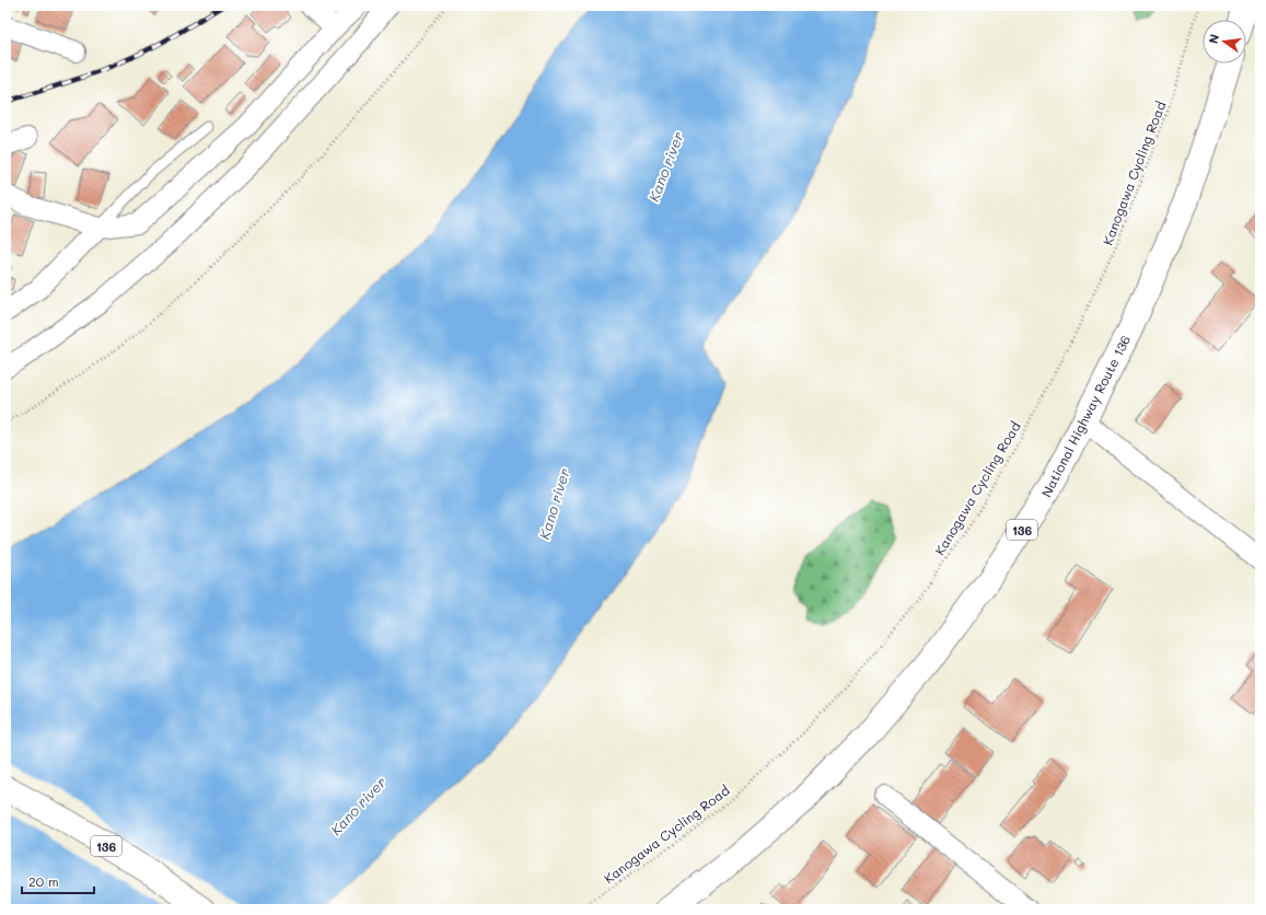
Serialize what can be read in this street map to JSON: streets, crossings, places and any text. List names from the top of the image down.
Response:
{
  "streets": {
    "highway": ["National Highway Route 136", "136"],
    "path": ["Kanogawa Cycling Road"]
  },
  "water": ["Kano river"],
  "scale_bar": "20 m",
  "north": "left"
}
